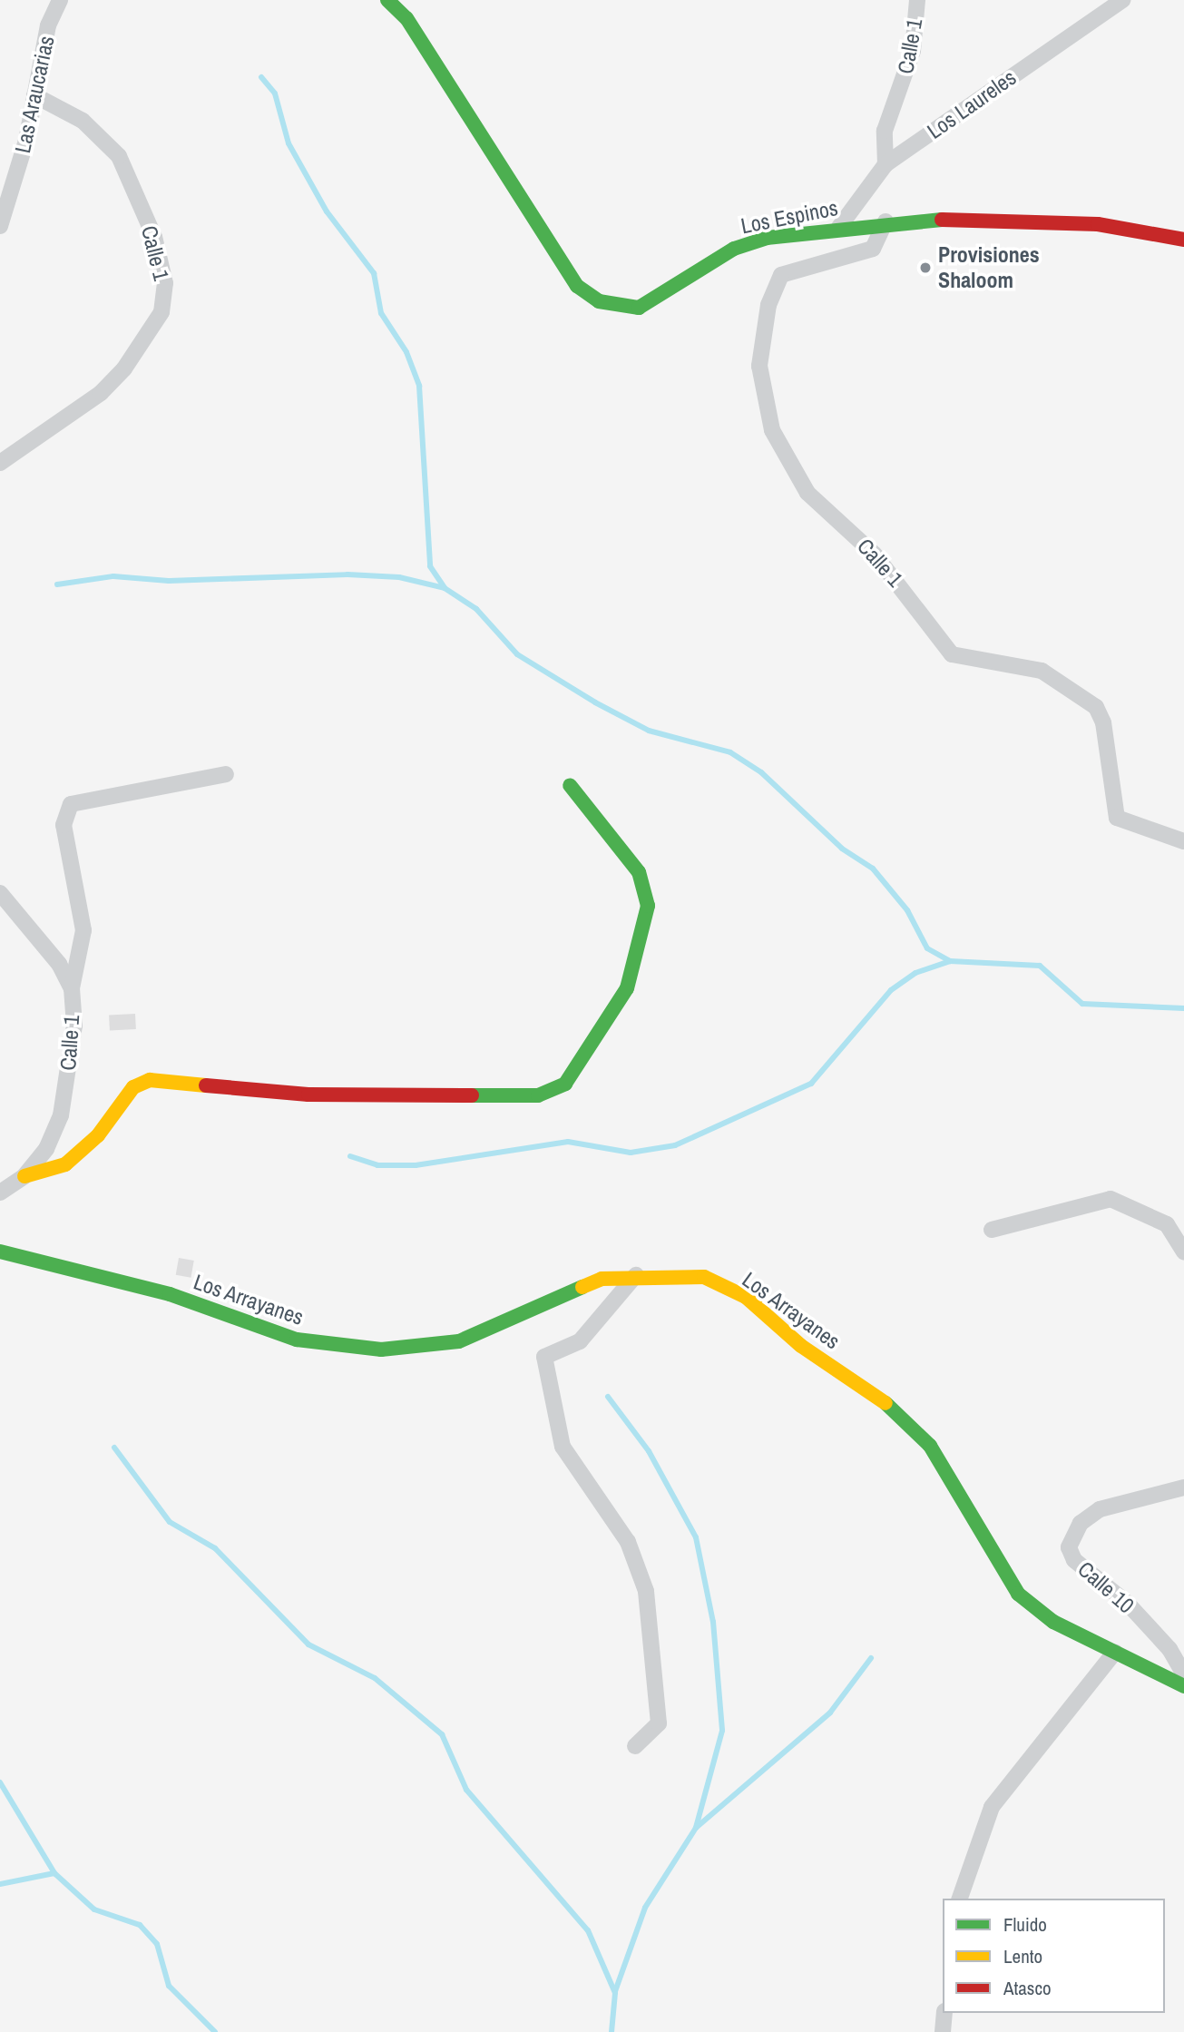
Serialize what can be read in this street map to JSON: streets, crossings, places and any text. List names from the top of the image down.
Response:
{
  "streets": {
    "street": [
      "Calle 1",
      "Las Araucarias",
      "Los Laureles",
      "Los Espinos",
      "Los Arrayanes",
      "Calle 10"
    ]
  },
  "crossings": [
    ["Calle 1", "Las Araucarias"],
    ["Calle 1", "Los Laureles"],
    ["Calle 1", "Los Espinos"],
    ["Los Laureles", "Los Espinos"]
  ],
  "places": ["Provisiones Shaloom"],
  "legend": ["Fluido", "Lento", "Atasco"]
}
